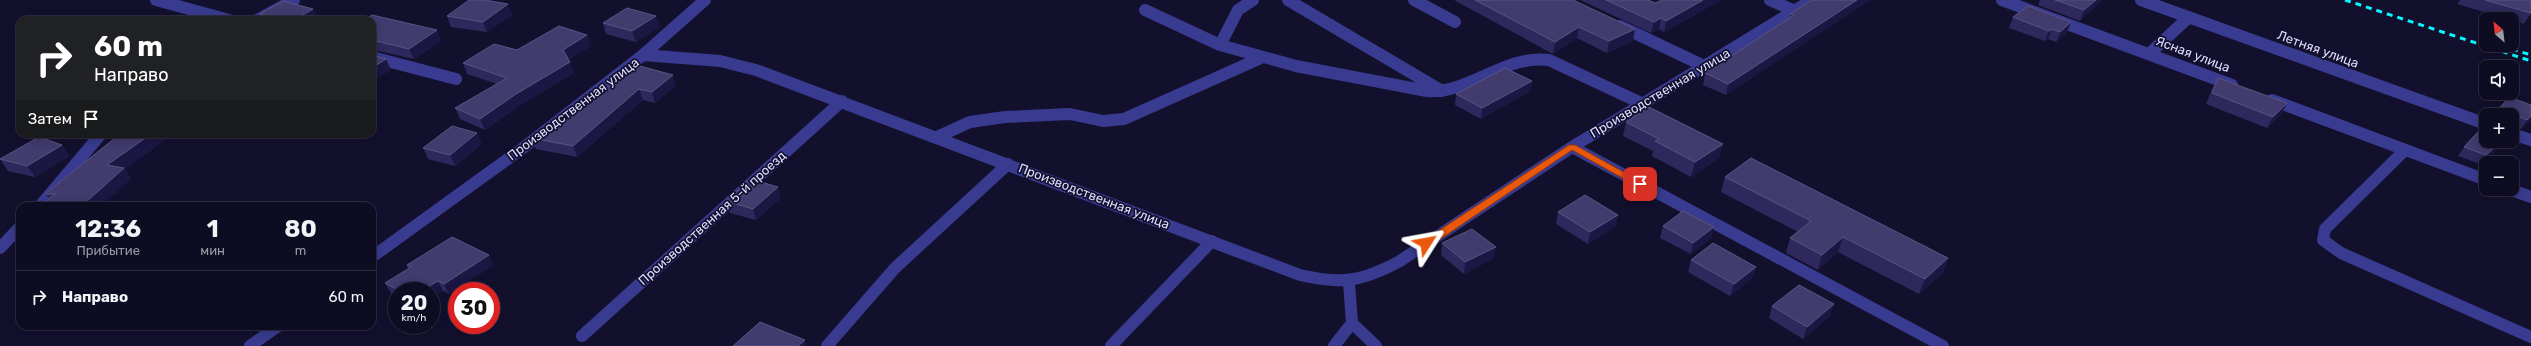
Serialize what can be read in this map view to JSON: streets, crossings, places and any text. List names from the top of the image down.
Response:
{
  "streets": {
    "street": [
      "Летняя улица",
      "Ясная улица",
      "Производственная улица",
      "Производственная 5-й проезд"
    ]
  },
  "crossings": [
    ["Производственная улица", "Производственная 5-й проезд"]
  ],
  "north": "top left",
  "page": {
    "map_buttons": ["+", "−"],
    "turn": ["60 m", "Направо"],
    "then": "Затем",
    "eta": [
      "12:36",
      "Прибытие",
      "1",
      "мин",
      "80",
      "m"
    ],
    "list": [
      {
        "name": "Направо",
        "value": "60 m"
      }
    ],
    "speed": "20 km/h",
    "limit": "30"
  }
}
